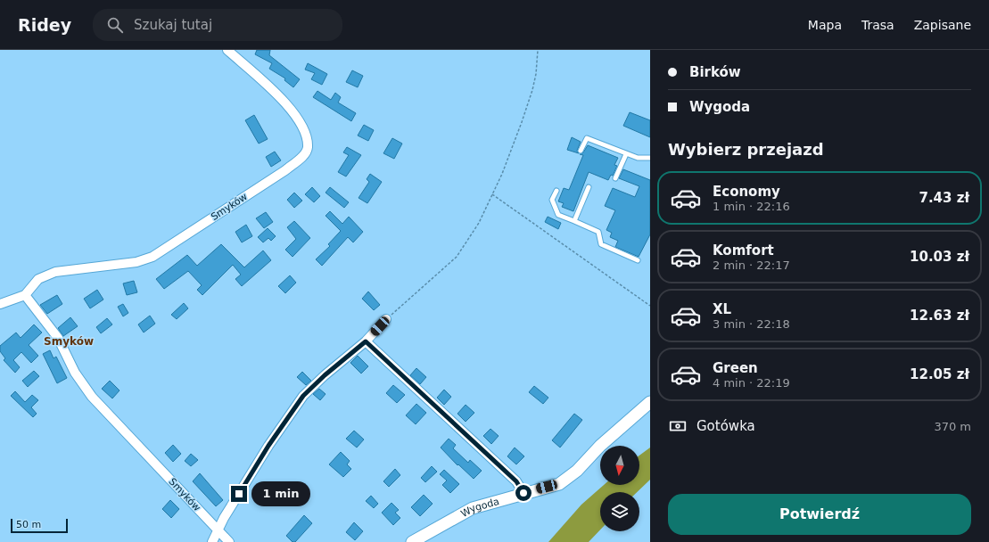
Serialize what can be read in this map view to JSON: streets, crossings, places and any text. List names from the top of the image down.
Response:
{
  "streets": {
    "street": ["Smyków", "Wygoda"]
  },
  "districts": ["Smyków"],
  "scale_bar": "50 m",
  "north": "bottom",
  "page": {
    "header": "Ridey",
    "search": "Szukaj tutaj",
    "nav": ["Mapa", "Trasa", "Zapisane"],
    "banner": ["Birków", "Wygoda"],
    "heading": "Wybierz przejazd",
    "list": [
      {
        "name": "Economy",
        "note": "1 min · 22:16",
        "value": "7.43 zł"
      },
      {
        "name": "Komfort",
        "note": "2 min · 22:17",
        "value": "10.03 zł"
      },
      {
        "name": "XL",
        "note": "3 min · 22:18",
        "value": "12.63 zł"
      },
      {
        "name": "Green",
        "note": "4 min · 22:19",
        "value": "12.05 zł"
      }
    ],
    "pay": ["Gotówka", "370 m"],
    "bubble": "1 min",
    "buttons": "Potwierdź",
    "scale": "50 m"
  }
}
